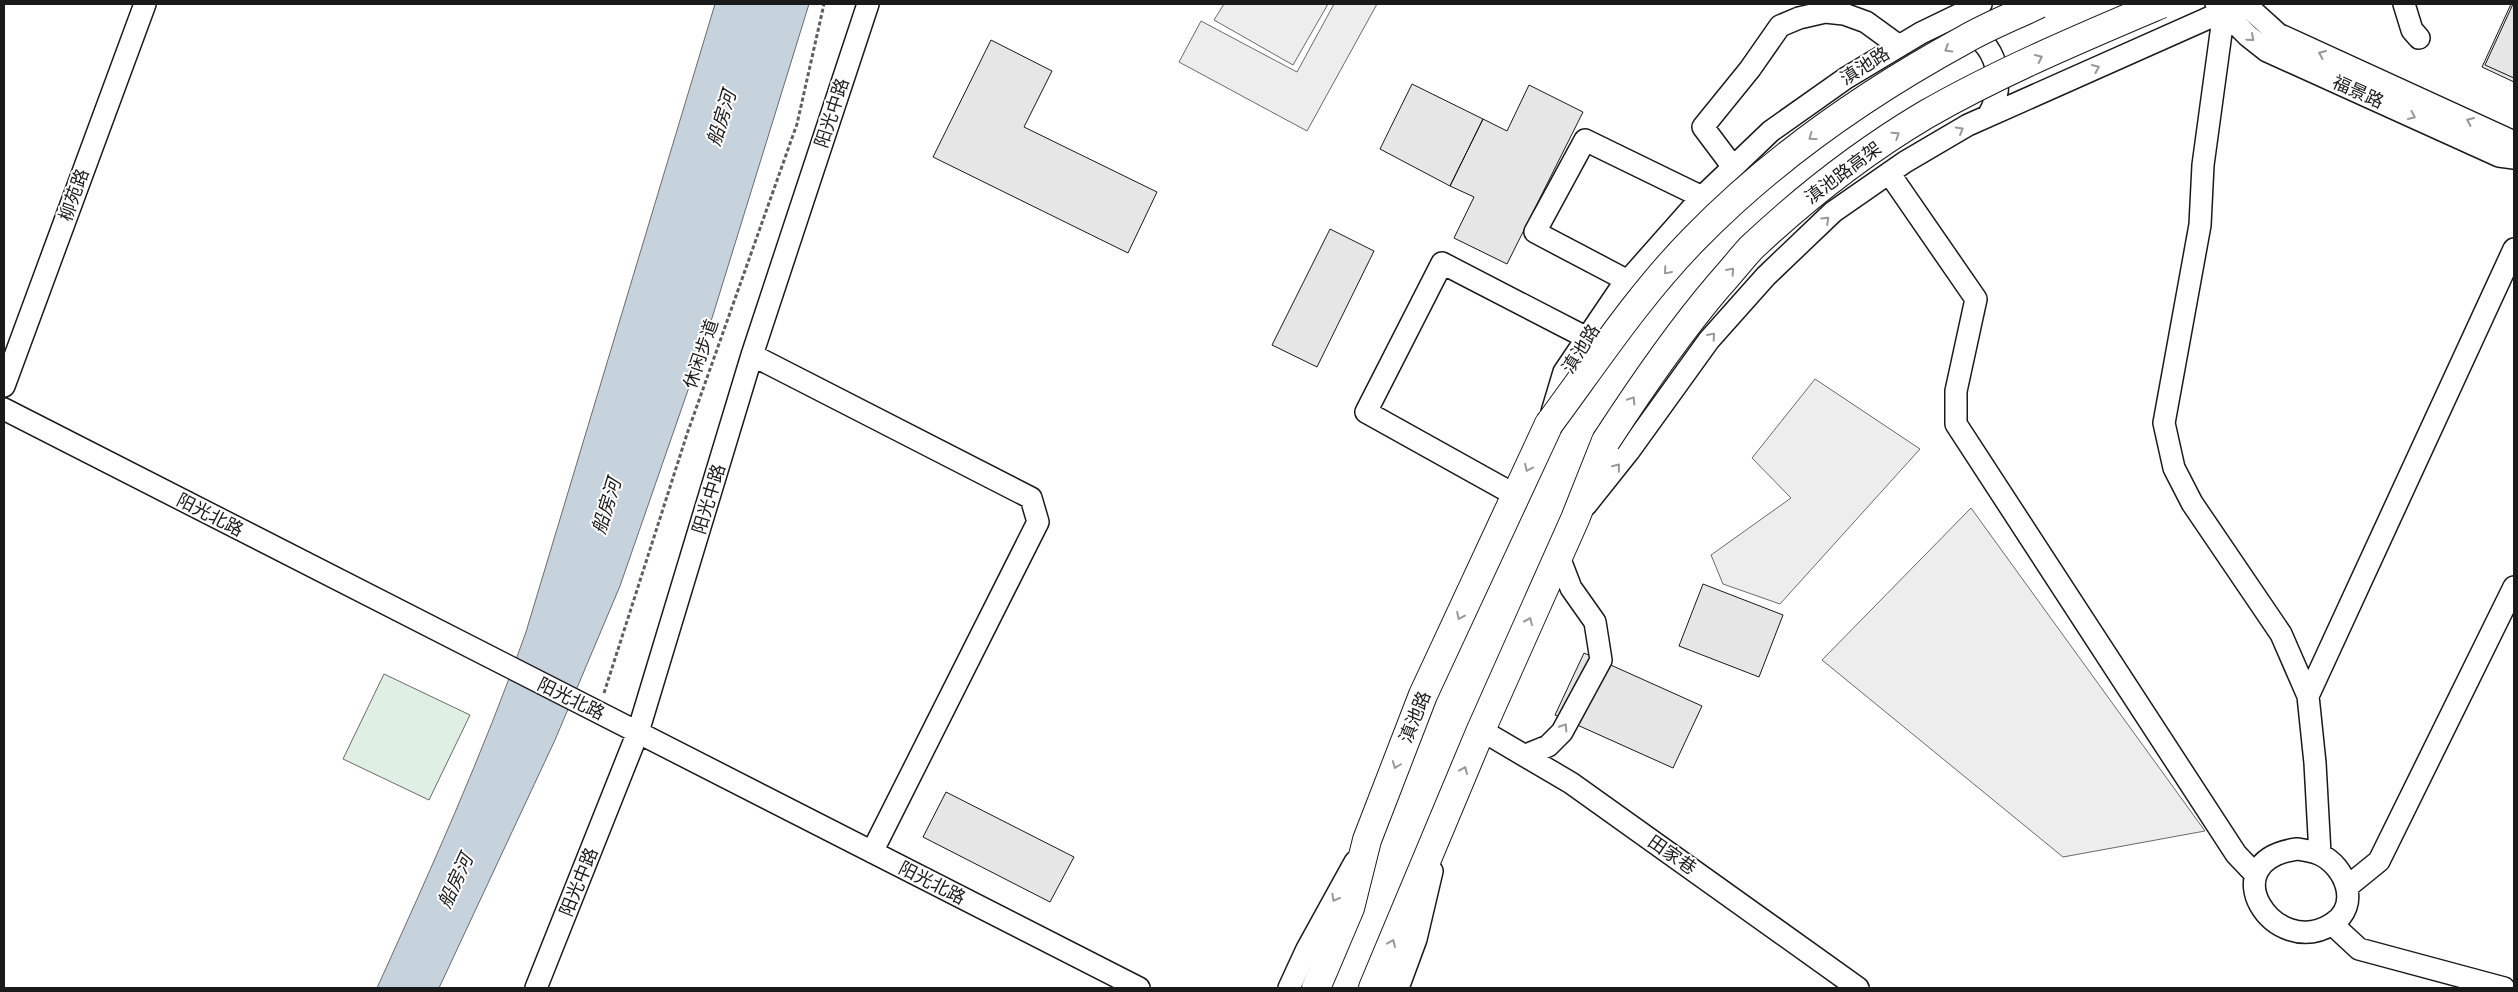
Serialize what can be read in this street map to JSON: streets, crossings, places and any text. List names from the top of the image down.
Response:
{
  "streets": {
    "main road": ["滇池路", "滇池路高架"],
    "street": [
      "福景路",
      "阳光中路",
      "柳苑路",
      "阳光北路",
      "田家巷"
    ],
    "path": ["休闲步道"]
  },
  "crossings": [
    ["阳光中路", "阳光北路"],
    ["休闲步道", "阳光北路"]
  ],
  "water": ["船房河"]
}
